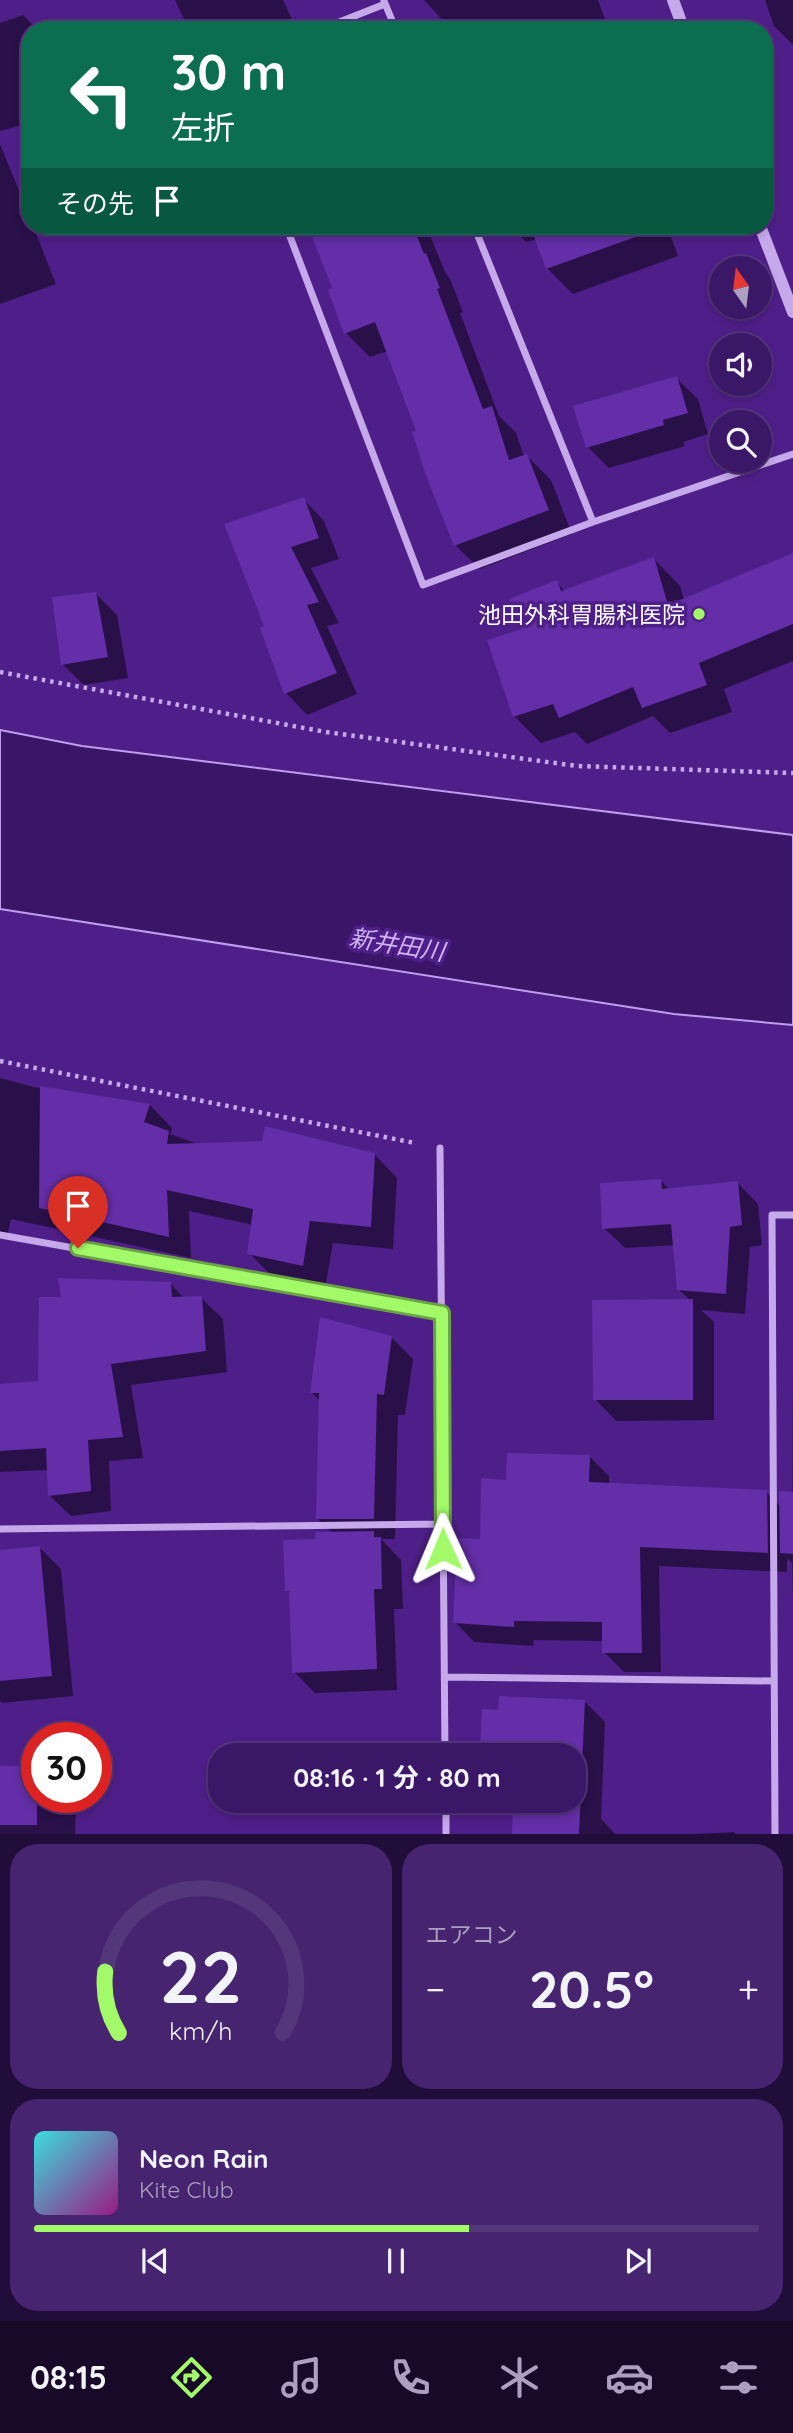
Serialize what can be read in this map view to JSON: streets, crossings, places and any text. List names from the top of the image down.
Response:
{
  "water": ["新井田川"],
  "places": ["池田外科胃腸科医院"],
  "north": "top",
  "page": {
    "turn": ["30 m", "左折"],
    "then": "その先",
    "limit": "30",
    "trip": "08:16 · 1 分 · 80 m",
    "tile": "エアコン",
    "heat": ["−", "20.5°", "+"],
    "song": ["Neon Rain", "Kite Club"],
    "tabs": "08:15",
    "gauge": ["22", "km/h"]
  }
}
